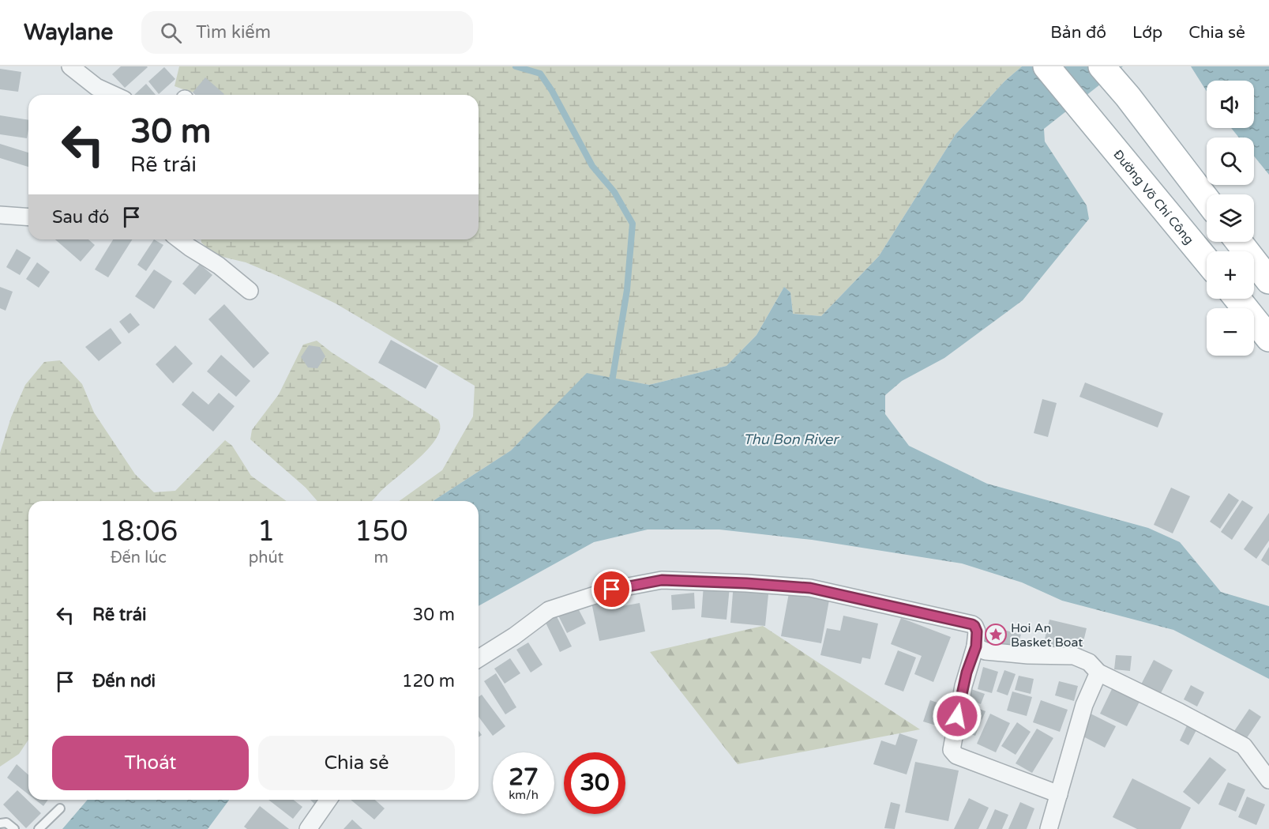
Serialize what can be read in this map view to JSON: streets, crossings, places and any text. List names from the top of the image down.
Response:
{
  "streets": {
    "main road": ["Đường Võ Chí Công"]
  },
  "water": ["Thu Bon River"],
  "places": {
    "place": ["Hoi An Basket Boat"]
  },
  "page": {
    "header": "Waylane",
    "search": "Tìm kiếm",
    "nav": ["Bản đồ", "Lớp", "Chia sẻ"],
    "map_buttons": ["+", "−"],
    "turn": ["30 m", "Rẽ trái"],
    "then": "Sau đó",
    "eta": [
      "18:06",
      "Đến lúc",
      "1",
      "phút",
      "150",
      "m"
    ],
    "list": [
      {
        "name": "Rẽ trái",
        "value": "30 m"
      },
      {
        "name": "Đến nơi",
        "value": "120 m"
      }
    ],
    "buttons": ["Thoát", "Chia sẻ"],
    "speed": "27 km/h",
    "limit": "30"
  }
}
